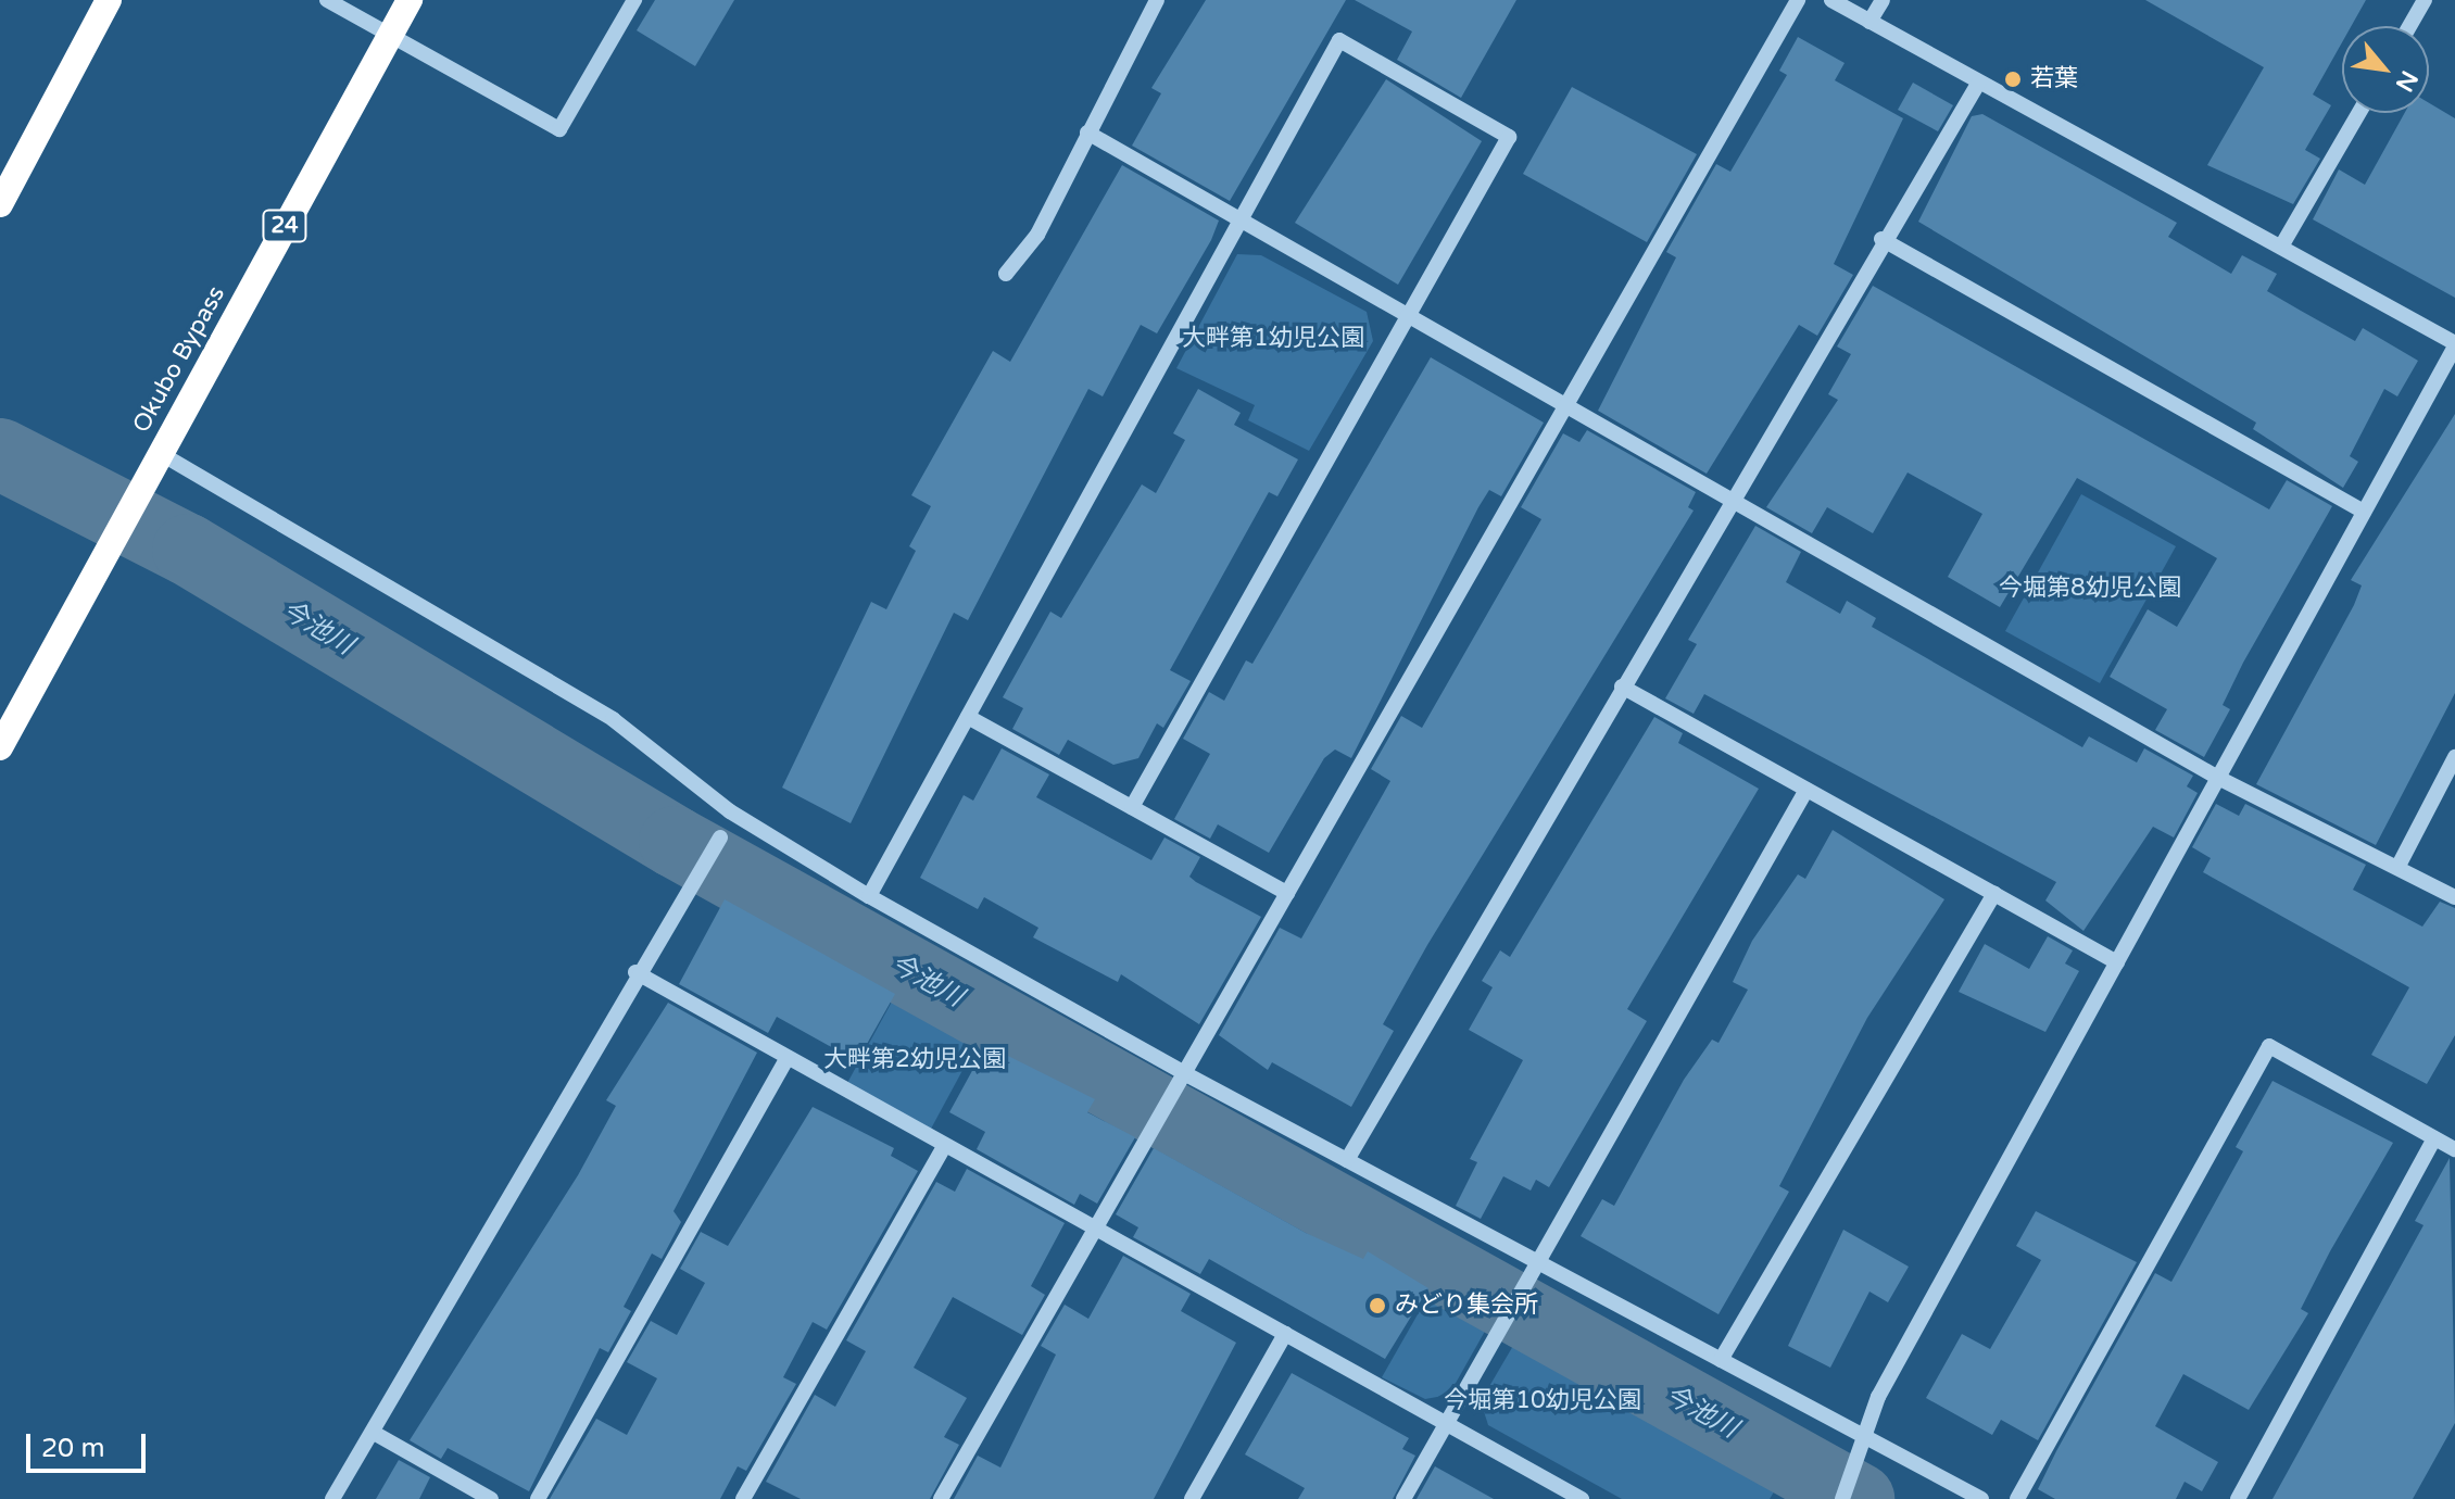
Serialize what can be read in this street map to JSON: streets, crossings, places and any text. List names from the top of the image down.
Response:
{
  "streets": {
    "highway": ["24", "Okubo Bypass"]
  },
  "water": ["今池川"],
  "parks": [
    "大畔第1幼児公園",
    "今堀第8幼児公園",
    "大畔第2幼児公園",
    "今堀第10幼児公園"
  ],
  "places": ["若葉", "みどり集会所"],
  "scale_bar": "20 m",
  "north": "bottom right"
}
